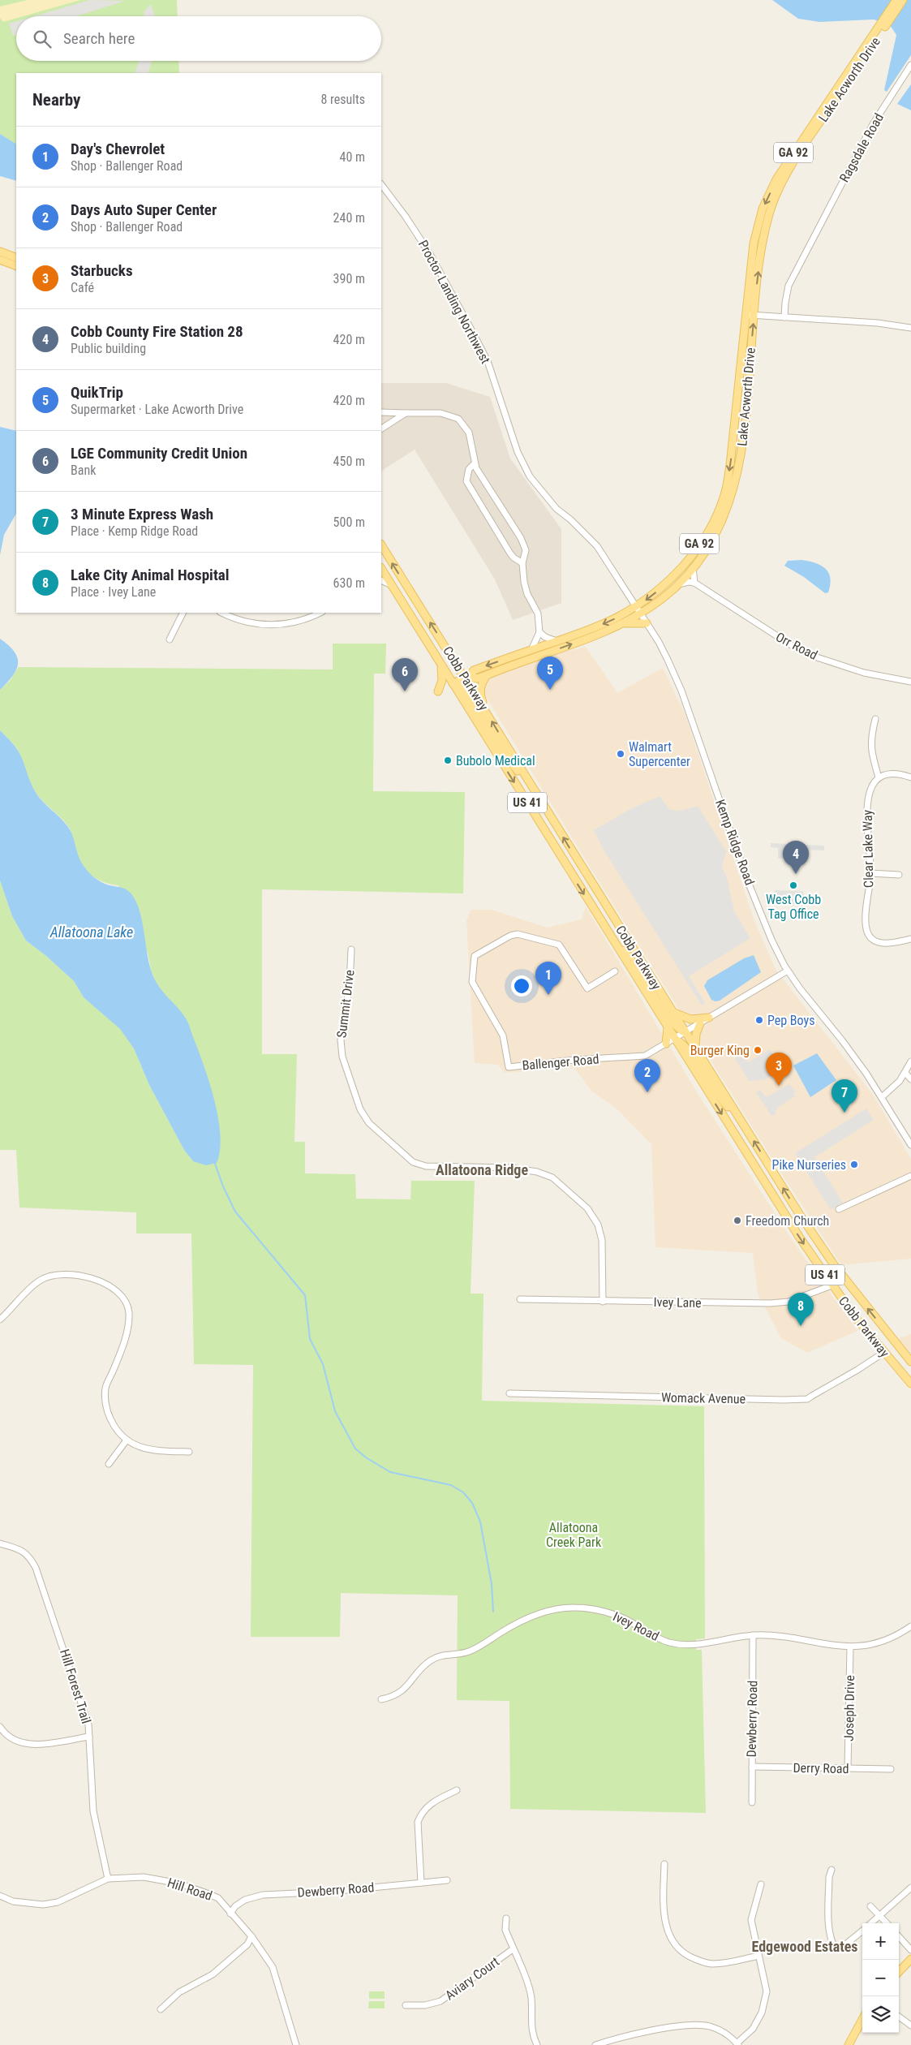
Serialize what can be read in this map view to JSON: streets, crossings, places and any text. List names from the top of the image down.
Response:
{
  "streets": {
    "main road": [
      "Lake Acworth Drive",
      "GA 92",
      "Cobb Parkway",
      "US 41"
    ],
    "street": [
      "Ragsdale Road",
      "Proctor Landing Northwest",
      "Orr Road",
      "Kemp Ridge Road",
      "Clear Lake Way",
      "Summit Drive",
      "Ballenger Road",
      "Ivey Lane",
      "Womack Avenue",
      "Ivey Road",
      "Hill Forest Trail",
      "Joseph Drive",
      "Dewberry Road",
      "Derry Road",
      "Hill Road",
      "Aviary Court"
    ]
  },
  "crossings": [
    ["Lake Acworth Drive", "Proctor Landing Northwest"],
    ["Lake Acworth Drive", "Cobb Parkway"],
    ["Lake Acworth Drive", "Kemp Ridge Road"],
    ["Proctor Landing Northwest", "Kemp Ridge Road"],
    ["Cobb Parkway", "Ballenger Road"],
    ["Cobb Parkway", "Ivey Lane"],
    ["Cobb Parkway", "Womack Avenue"],
    ["Kemp Ridge Road", "Ballenger Road"],
    ["Summit Drive", "Ivey Lane"],
    ["Ivey Road", "Joseph Drive"],
    ["Ivey Road", "Dewberry Road"],
    ["Hill Forest Trail", "Hill Road"],
    ["Joseph Drive", "Derry Road"],
    ["Dewberry Road", "Derry Road"],
    ["Dewberry Road", "Hill Road"]
  ],
  "districts": ["Allatoona Ridge", "Edgewood Estates"],
  "water": ["Allatoona Lake"],
  "parks": ["Allatoona Creek Park"],
  "places": [
    "Walmart Supercenter",
    "Bubolo Medical",
    "West Cobb Tag Office",
    "Pep Boys",
    "Burger King",
    "Pike Nurseries",
    "Freedom Church"
  ],
  "page": {
    "search": "Search here",
    "heading": ["Nearby", "8 results"],
    "list": [
      {
        "mark": "1",
        "name": "Day's Chevrolet",
        "note": "Shop · Ballenger Road",
        "value": "40 m"
      },
      {
        "mark": "2",
        "name": "Days Auto Super Center",
        "note": "Shop · Ballenger Road",
        "value": "240 m"
      },
      {
        "mark": "3",
        "name": "Starbucks",
        "note": "Café",
        "value": "390 m"
      },
      {
        "mark": "4",
        "name": "Cobb County Fire Station 28",
        "note": "Public building",
        "value": "420 m"
      },
      {
        "mark": "5",
        "name": "QuikTrip",
        "note": "Supermarket · Lake Acworth Drive",
        "value": "420 m"
      },
      {
        "mark": "6",
        "name": "LGE Community Credit Union",
        "note": "Bank",
        "value": "450 m"
      },
      {
        "mark": "7",
        "name": "3 Minute Express Wash",
        "note": "Place · Kemp Ridge Road",
        "value": "500 m"
      },
      {
        "mark": "8",
        "name": "Lake City Animal Hospital",
        "note": "Place · Ivey Lane",
        "value": "630 m"
      }
    ],
    "pins": [
      "5",
      "6",
      "4",
      "1",
      "3",
      "2",
      "7",
      "8"
    ],
    "map_buttons": ["+", "−"]
  }
}
